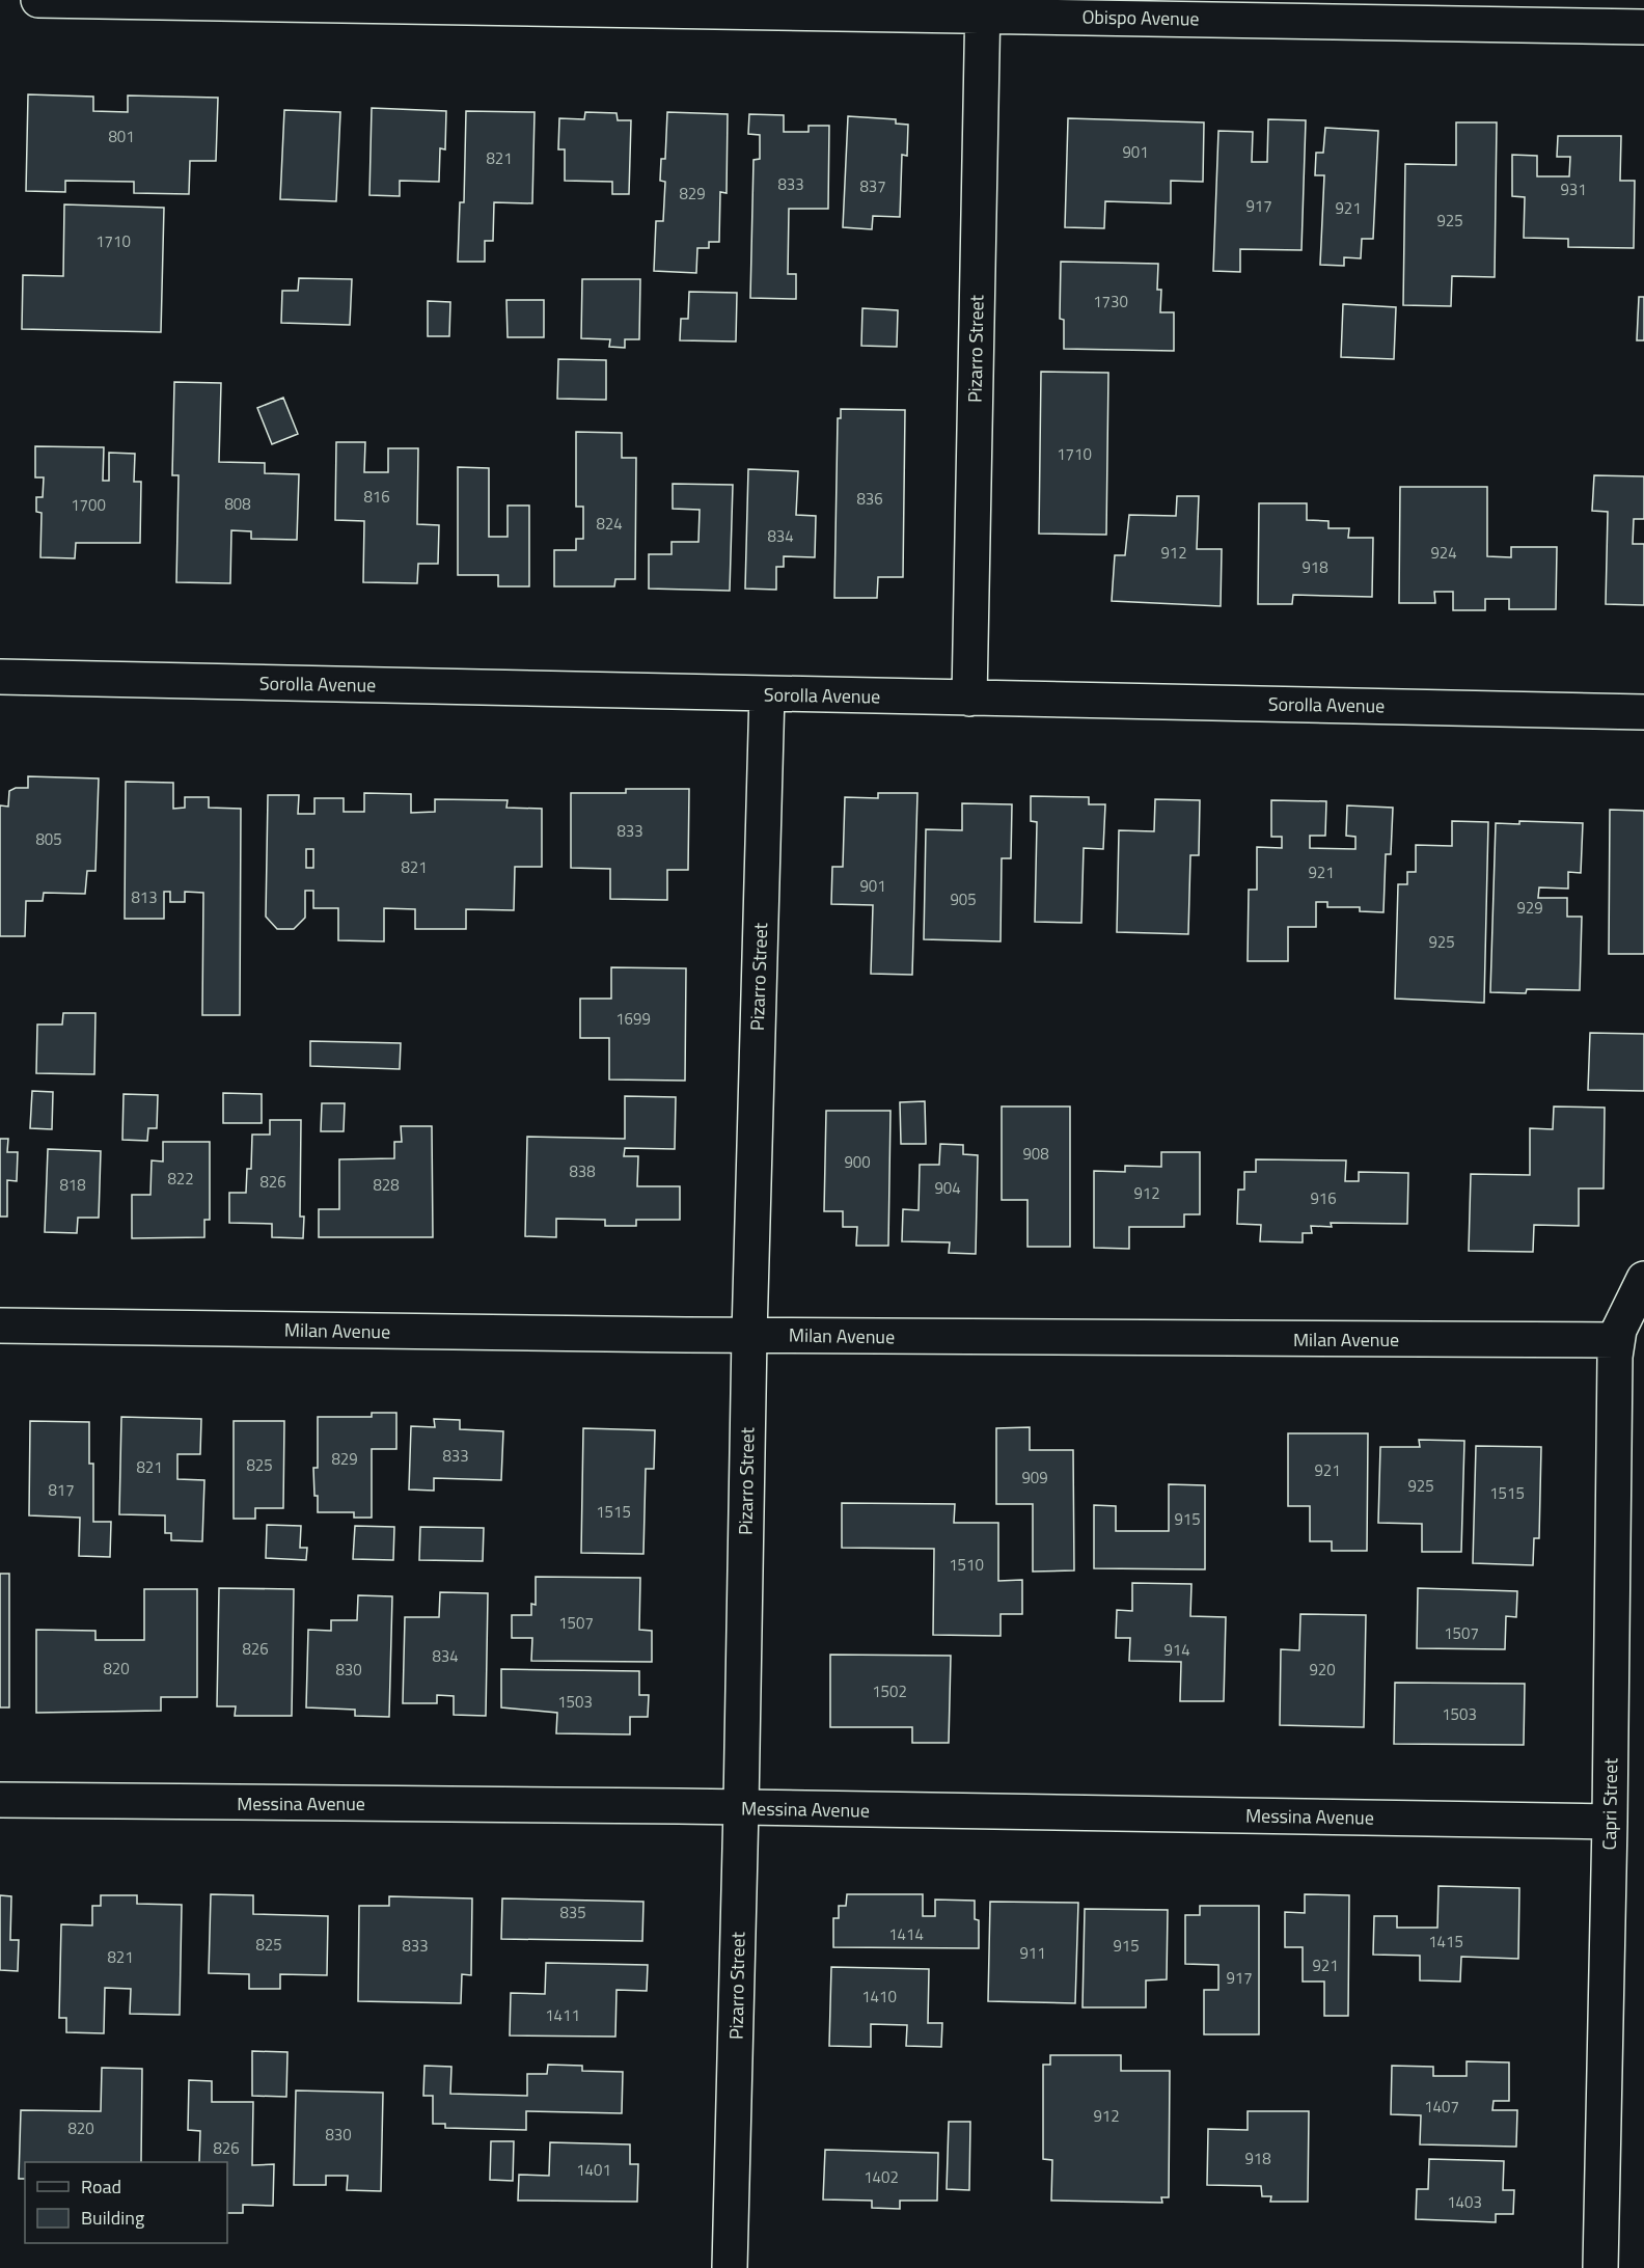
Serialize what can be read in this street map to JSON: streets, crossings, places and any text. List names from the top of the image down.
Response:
{
  "streets": {
    "street": [
      "Obispo Avenue",
      "Pizarro Street",
      "Sorolla Avenue",
      "Milan Avenue",
      "Messina Avenue",
      "Capri Street"
    ]
  },
  "crossings": [
    ["Obispo Avenue", "Pizarro Street"],
    ["Pizarro Street", "Sorolla Avenue"],
    ["Pizarro Street", "Milan Avenue"],
    ["Pizarro Street", "Messina Avenue"],
    ["Milan Avenue", "Capri Street"],
    ["Messina Avenue", "Capri Street"]
  ],
  "house_numbers": [
    "801",
    "901",
    "821",
    "833",
    "837",
    "931",
    "829",
    "917",
    "921",
    "925",
    "1710",
    "1730",
    "1710",
    "816",
    "836",
    "808",
    "1700",
    "824",
    "834",
    "912",
    "924",
    "918",
    "833",
    "805",
    "821",
    "921",
    "901",
    "813",
    "905",
    "929",
    "925",
    "1699",
    "908",
    "900",
    "838",
    "822",
    "826",
    "818",
    "828",
    "904",
    "912",
    "916",
    "833",
    "829",
    "825",
    "821",
    "921",
    "909",
    "925",
    "817",
    "1515",
    "1515",
    "915",
    "1510",
    "1507",
    "1507",
    "826",
    "914",
    "834",
    "820",
    "830",
    "920",
    "1502",
    "1503",
    "1503",
    "835",
    "1414",
    "1415",
    "825",
    "833",
    "915",
    "911",
    "821",
    "921",
    "917",
    "1410",
    "1411",
    "1407",
    "912",
    "820",
    "830",
    "826",
    "918",
    "1401",
    "1402",
    "1403"
  ],
  "legend": ["Road", "Building"]
}
